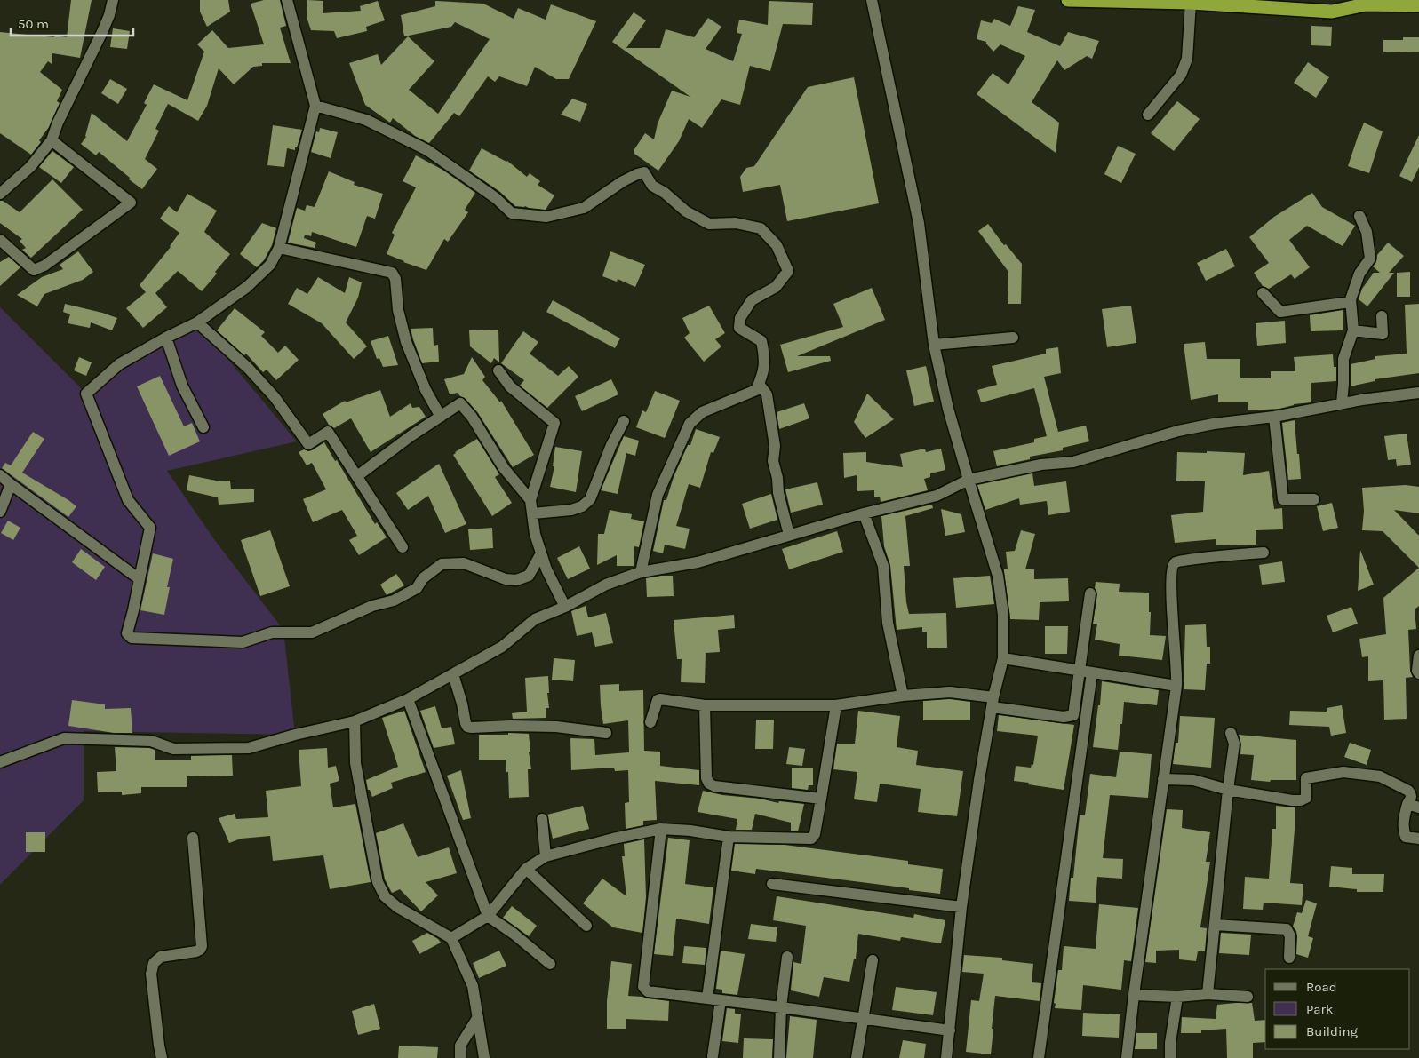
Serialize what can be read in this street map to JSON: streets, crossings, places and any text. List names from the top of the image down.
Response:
{
  "legend": ["Road", "Park", "Building"],
  "scale_bar": "50 m"
}
